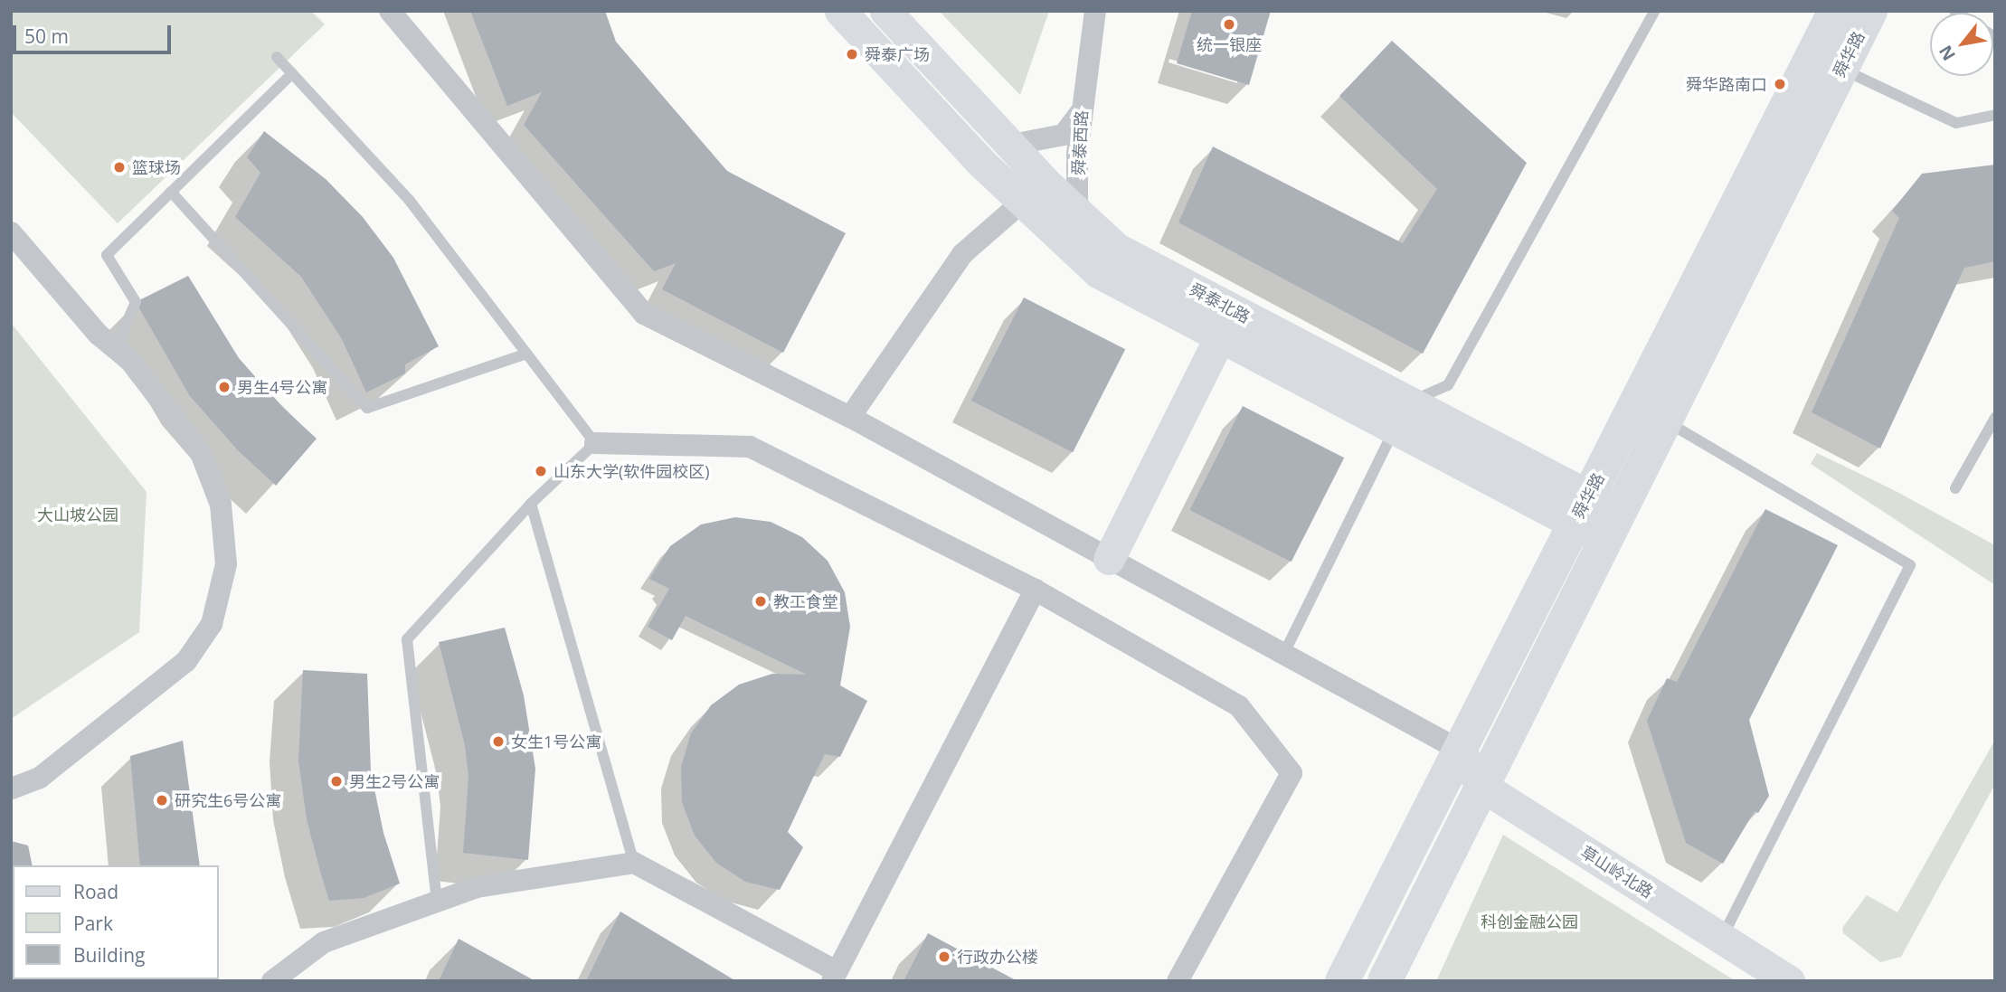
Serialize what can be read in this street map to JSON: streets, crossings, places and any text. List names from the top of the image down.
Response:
{
  "streets": {
    "main road": ["舜华路", "舜泰北路", "草山岭北路"],
    "street": ["舜泰西路"]
  },
  "crossings": [
    ["舜华路", "舜泰北路"],
    ["舜华路", "草山岭北路"],
    ["舜泰西路", "舜泰北路"]
  ],
  "parks": ["大山坡公园", "科创金融公园"],
  "places": [
    "统一银座",
    "舜泰广场",
    "舜华路南口",
    "篮球场",
    "男生4号公寓",
    "山东大学(软件园校区)",
    "教工食堂",
    "女生1号公寓",
    "男生2号公寓",
    "研究生6号公寓",
    "行政办公楼"
  ],
  "legend": ["Road", "Park", "Building"],
  "scale_bar": "50 m",
  "north": "bottom left"
}
